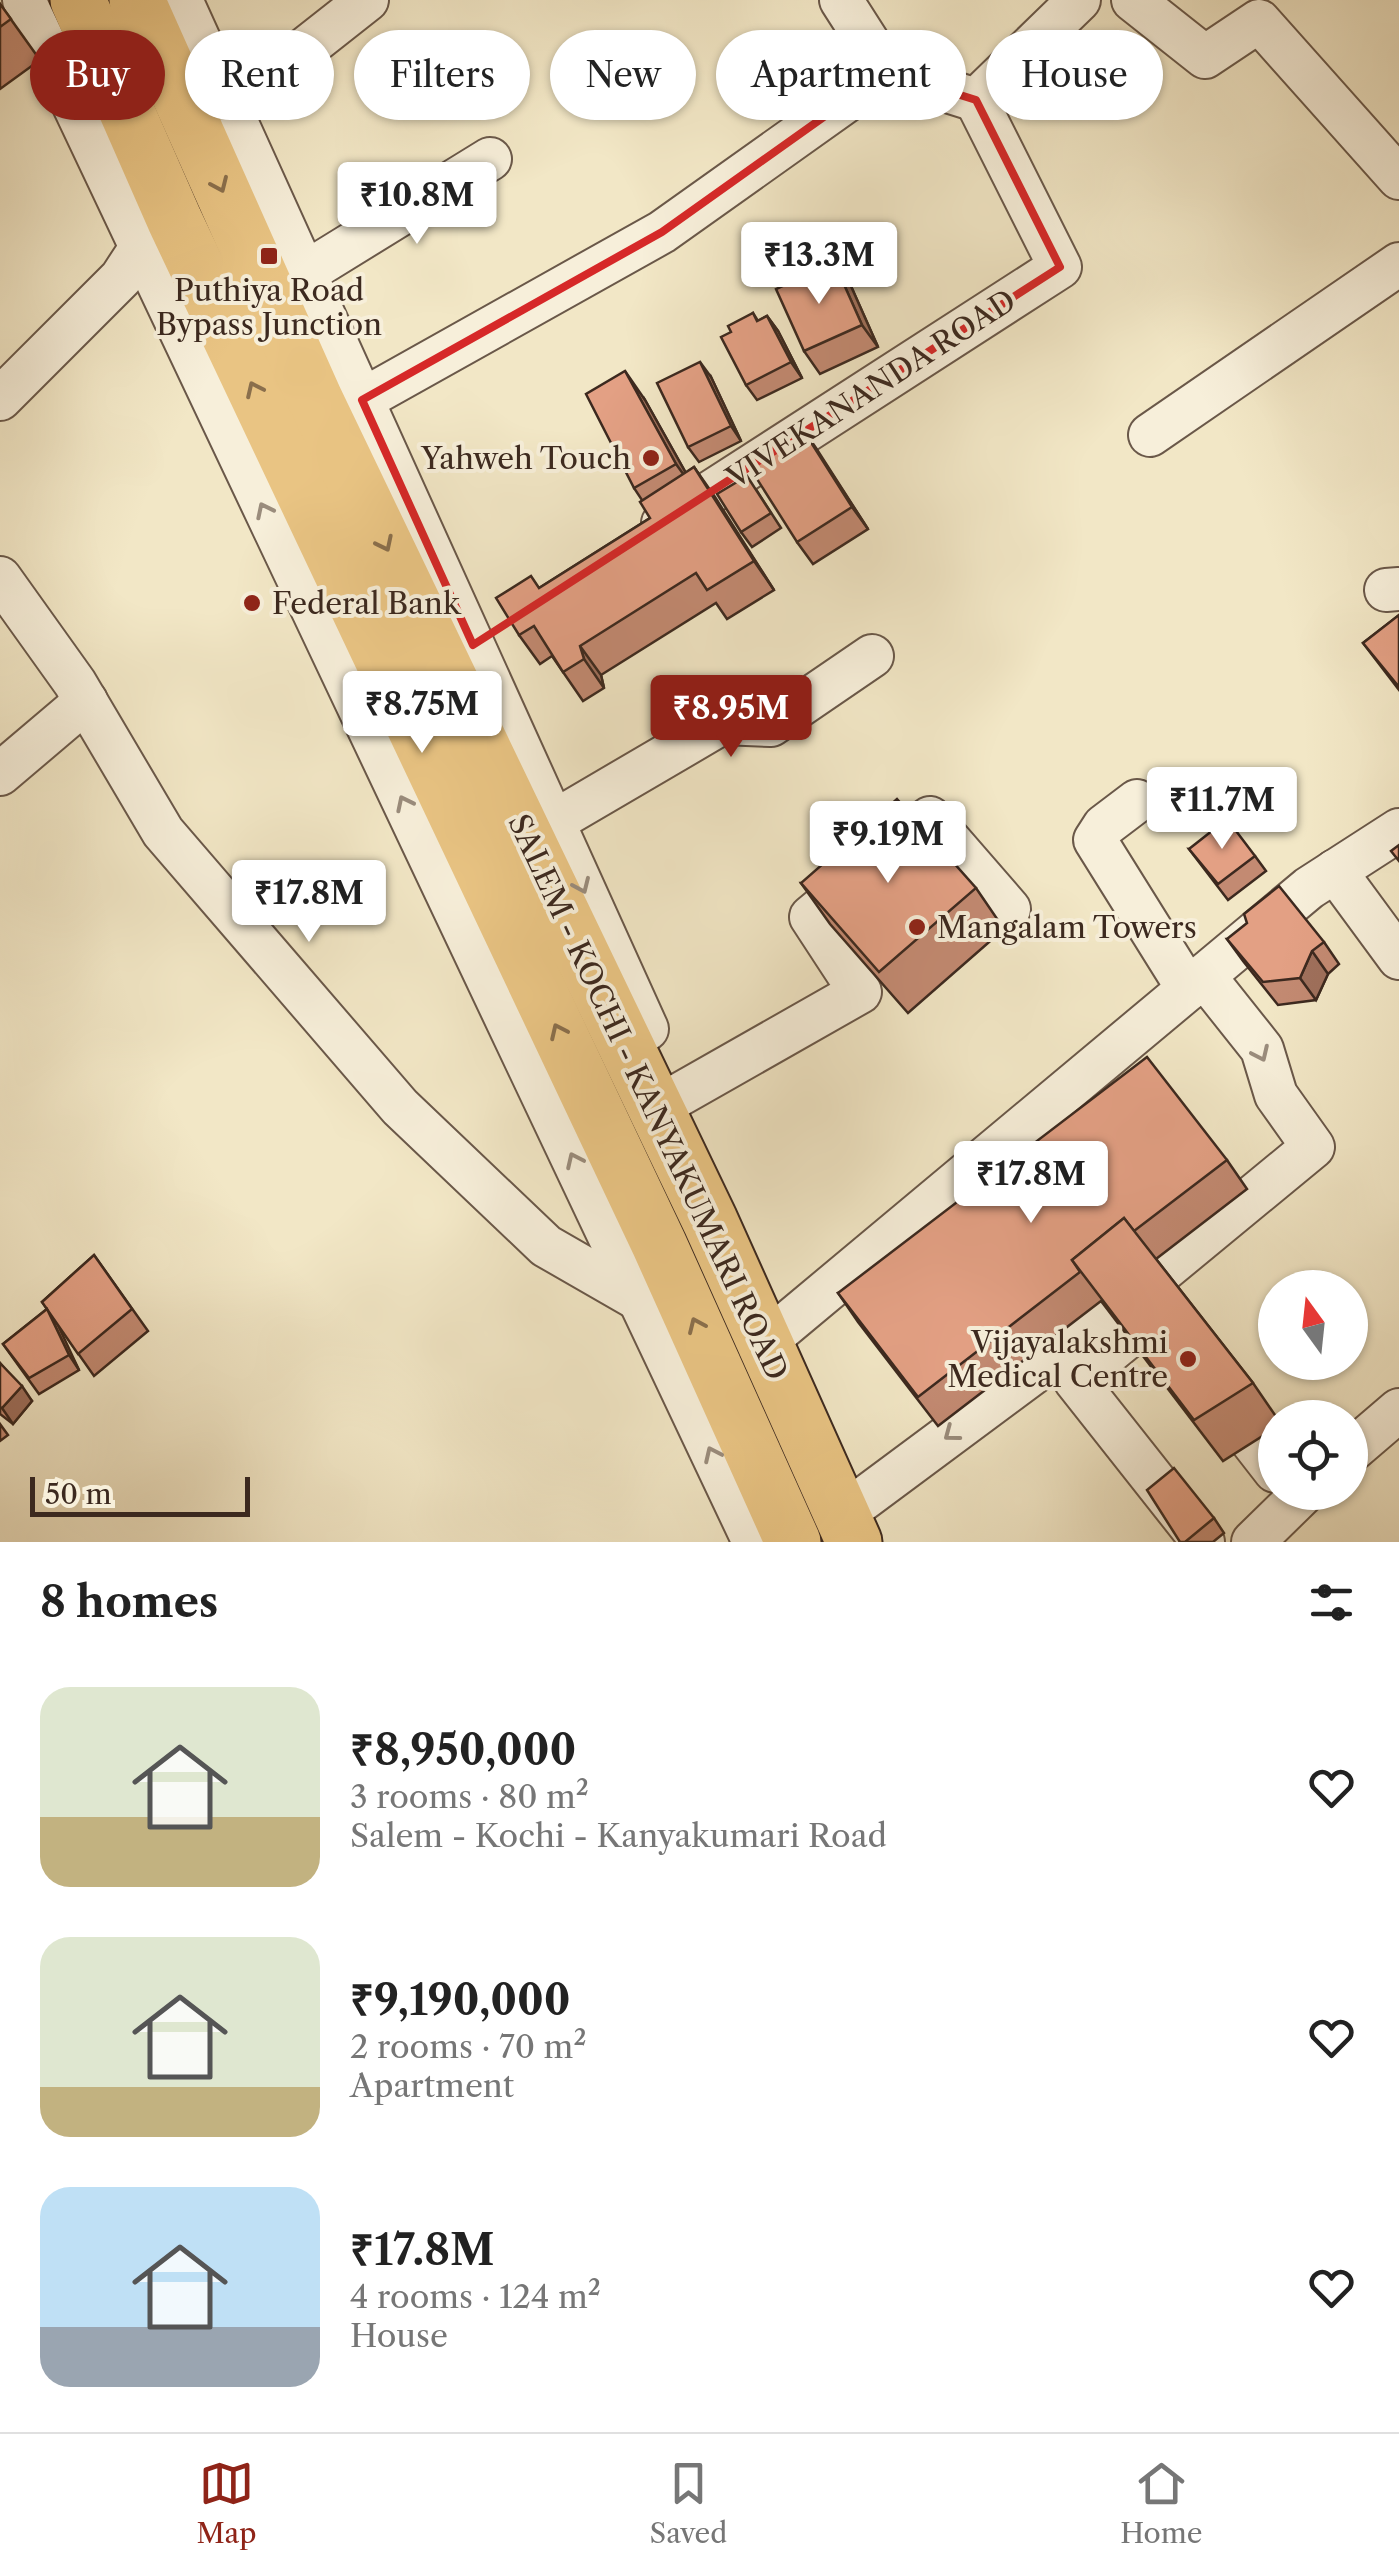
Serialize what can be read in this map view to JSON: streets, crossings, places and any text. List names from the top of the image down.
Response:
{
  "streets": {
    "highway": ["SALEM - KOCHI - KANYAKUMARI ROAD"],
    "street": ["VIVEKANANDA ROAD"]
  },
  "places": {
    "transit": ["Puthiya Road Bypass Junction"],
    "other": [
      "Yahweh Touch",
      "Federal Bank",
      "Mangalam Towers",
      "Vijayalakshmi Medical Centre"
    ]
  },
  "scale_bar": "50 m",
  "north": "top",
  "page": {
    "chip": [
      "Buy",
      "Rent",
      "Filters",
      "New",
      "Apartment",
      "House"
    ],
    "price": [
      "₹10.8M",
      "₹13.3M",
      "₹8.75M",
      "₹8.95M",
      "₹11.7M",
      "₹9.19M",
      "₹17.8M",
      "₹17.8M"
    ],
    "scale": "50 m",
    "heading": "8 homes",
    "list": [
      {
        "name": "₹8,950,000",
        "note": "3 rooms · 80 m² · Salem - Kochi - Kanyakumari Road"
      },
      {
        "name": "₹9,190,000",
        "note": "2 rooms · 70 m² · Apartment"
      },
      {
        "name": "₹17.8M",
        "note": "4 rooms · 124 m² · House"
      }
    ],
    "tabs": ["Map", "Saved", "Home"]
  }
}
